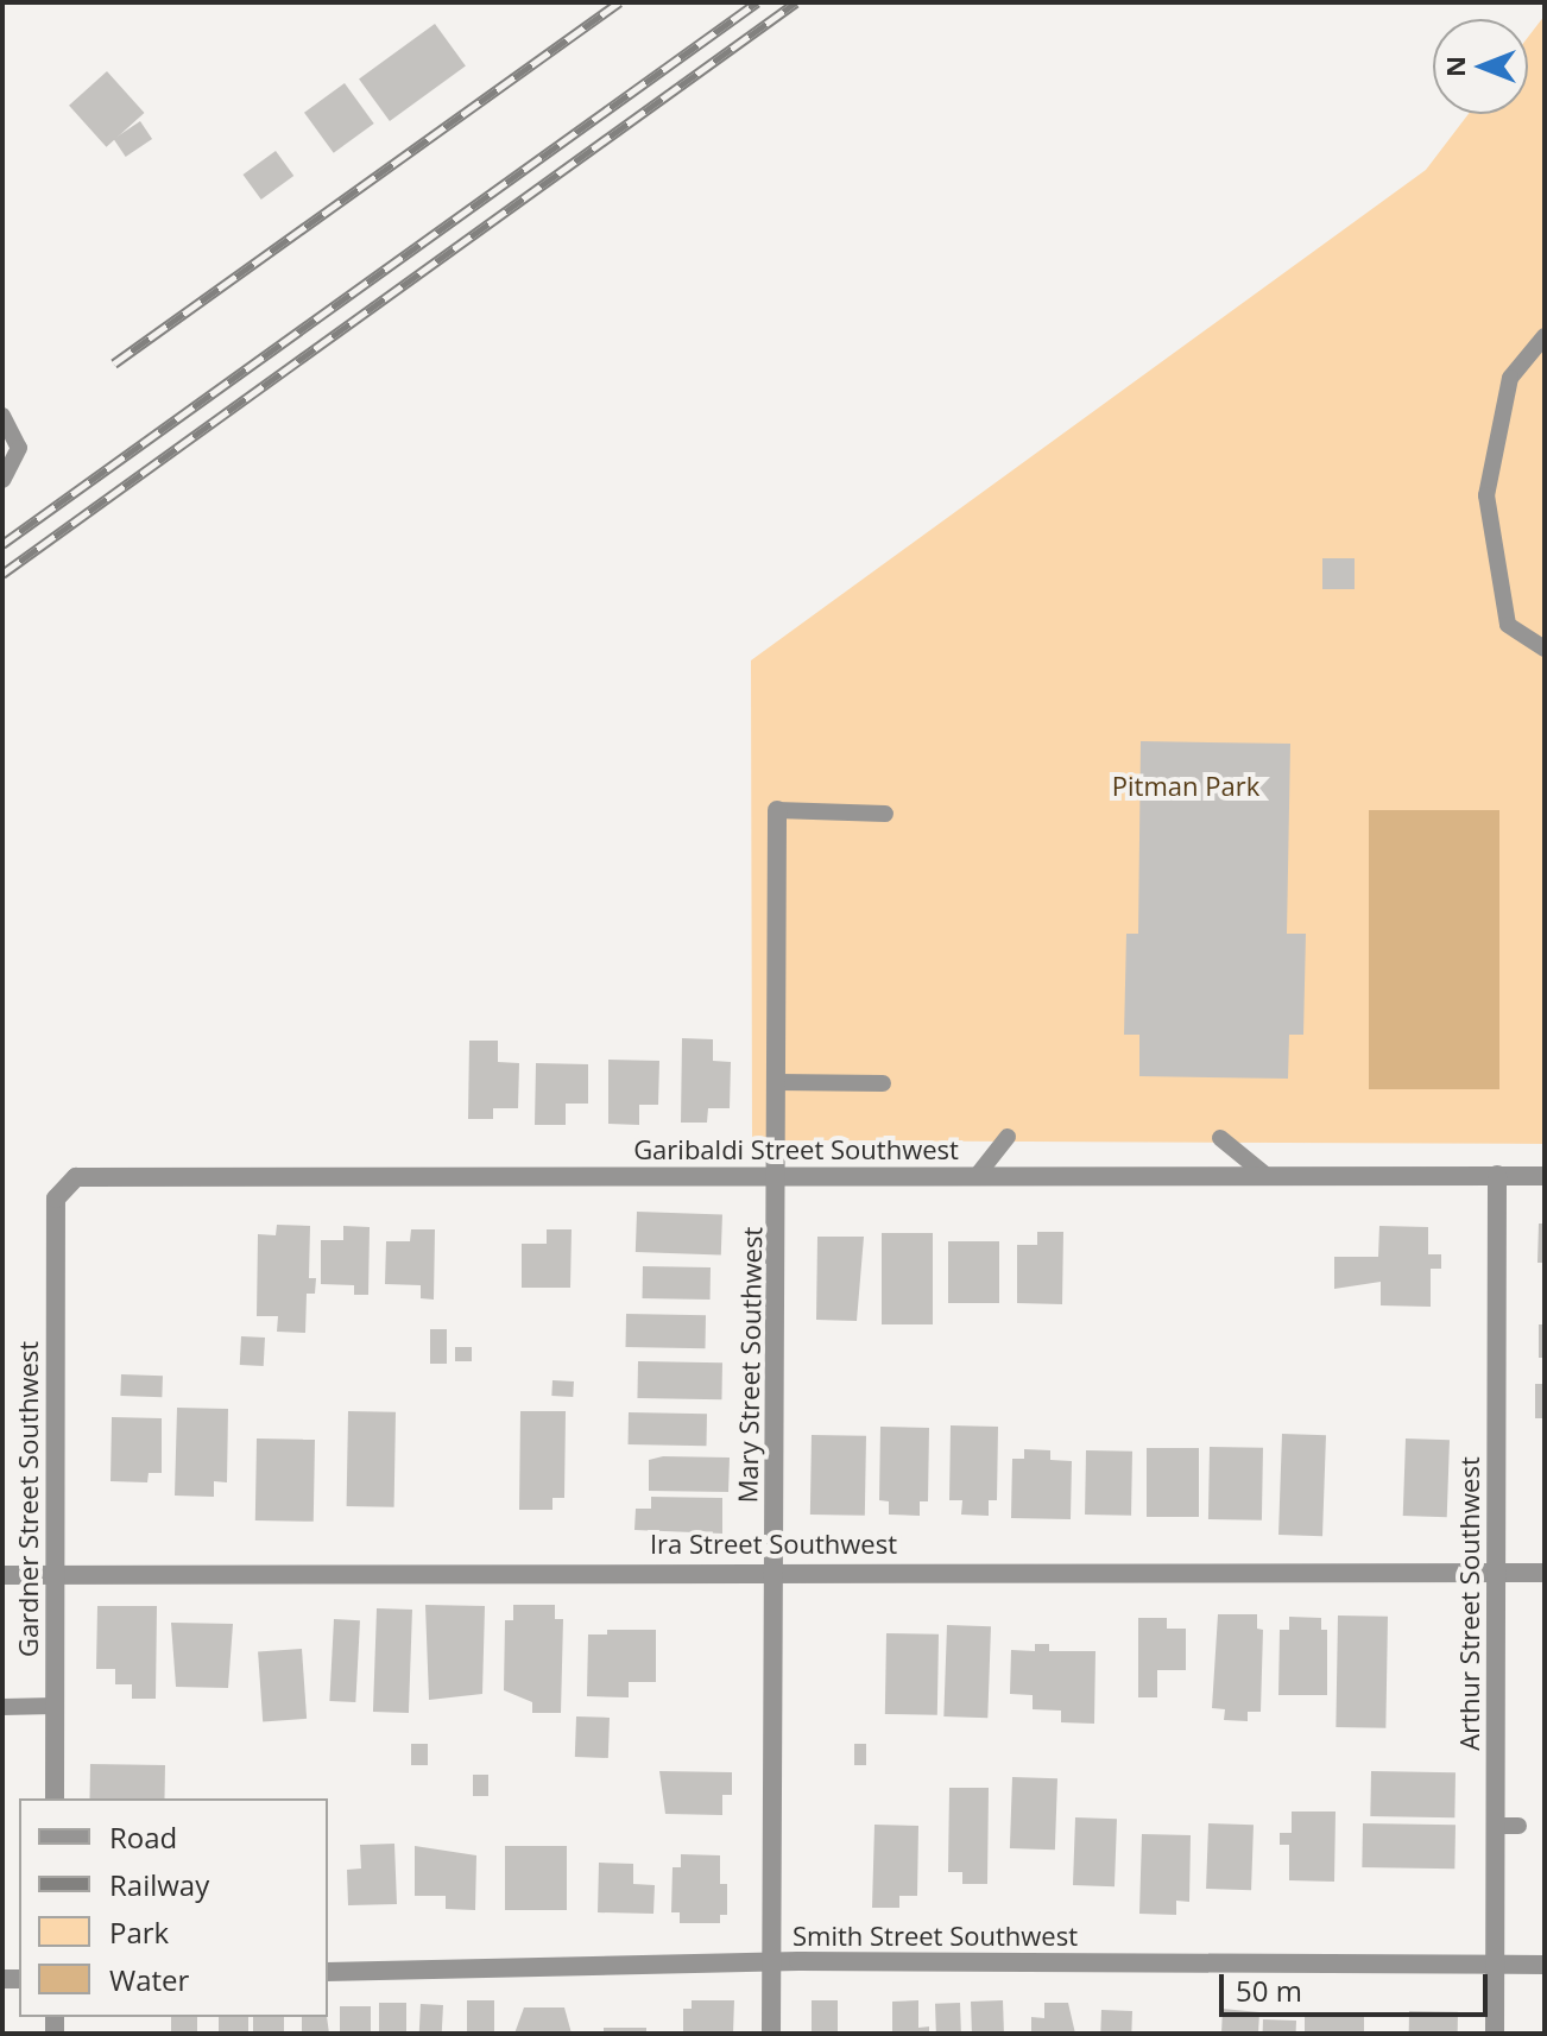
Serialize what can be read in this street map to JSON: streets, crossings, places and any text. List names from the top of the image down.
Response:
{
  "streets": {
    "street": [
      "Garibaldi Street Southwest",
      "Mary Street Southwest",
      "Gardner Street Southwest",
      "Ira Street Southwest",
      "Arthur Street Southwest",
      "Smith Street Southwest"
    ]
  },
  "crossings": [
    ["Garibaldi Street Southwest", "Mary Street Southwest"],
    ["Garibaldi Street Southwest", "Gardner Street Southwest"],
    ["Garibaldi Street Southwest", "Arthur Street Southwest"],
    ["Mary Street Southwest", "Ira Street Southwest"],
    ["Mary Street Southwest", "Smith Street Southwest"],
    ["Gardner Street Southwest", "Ira Street Southwest"],
    ["Ira Street Southwest", "Arthur Street Southwest"],
    ["Arthur Street Southwest", "Smith Street Southwest"]
  ],
  "parks": ["Pitman Park"],
  "legend": [
    "Road",
    "Railway",
    "Park",
    "Water"
  ],
  "scale_bar": "50 m",
  "north": "left"
}
